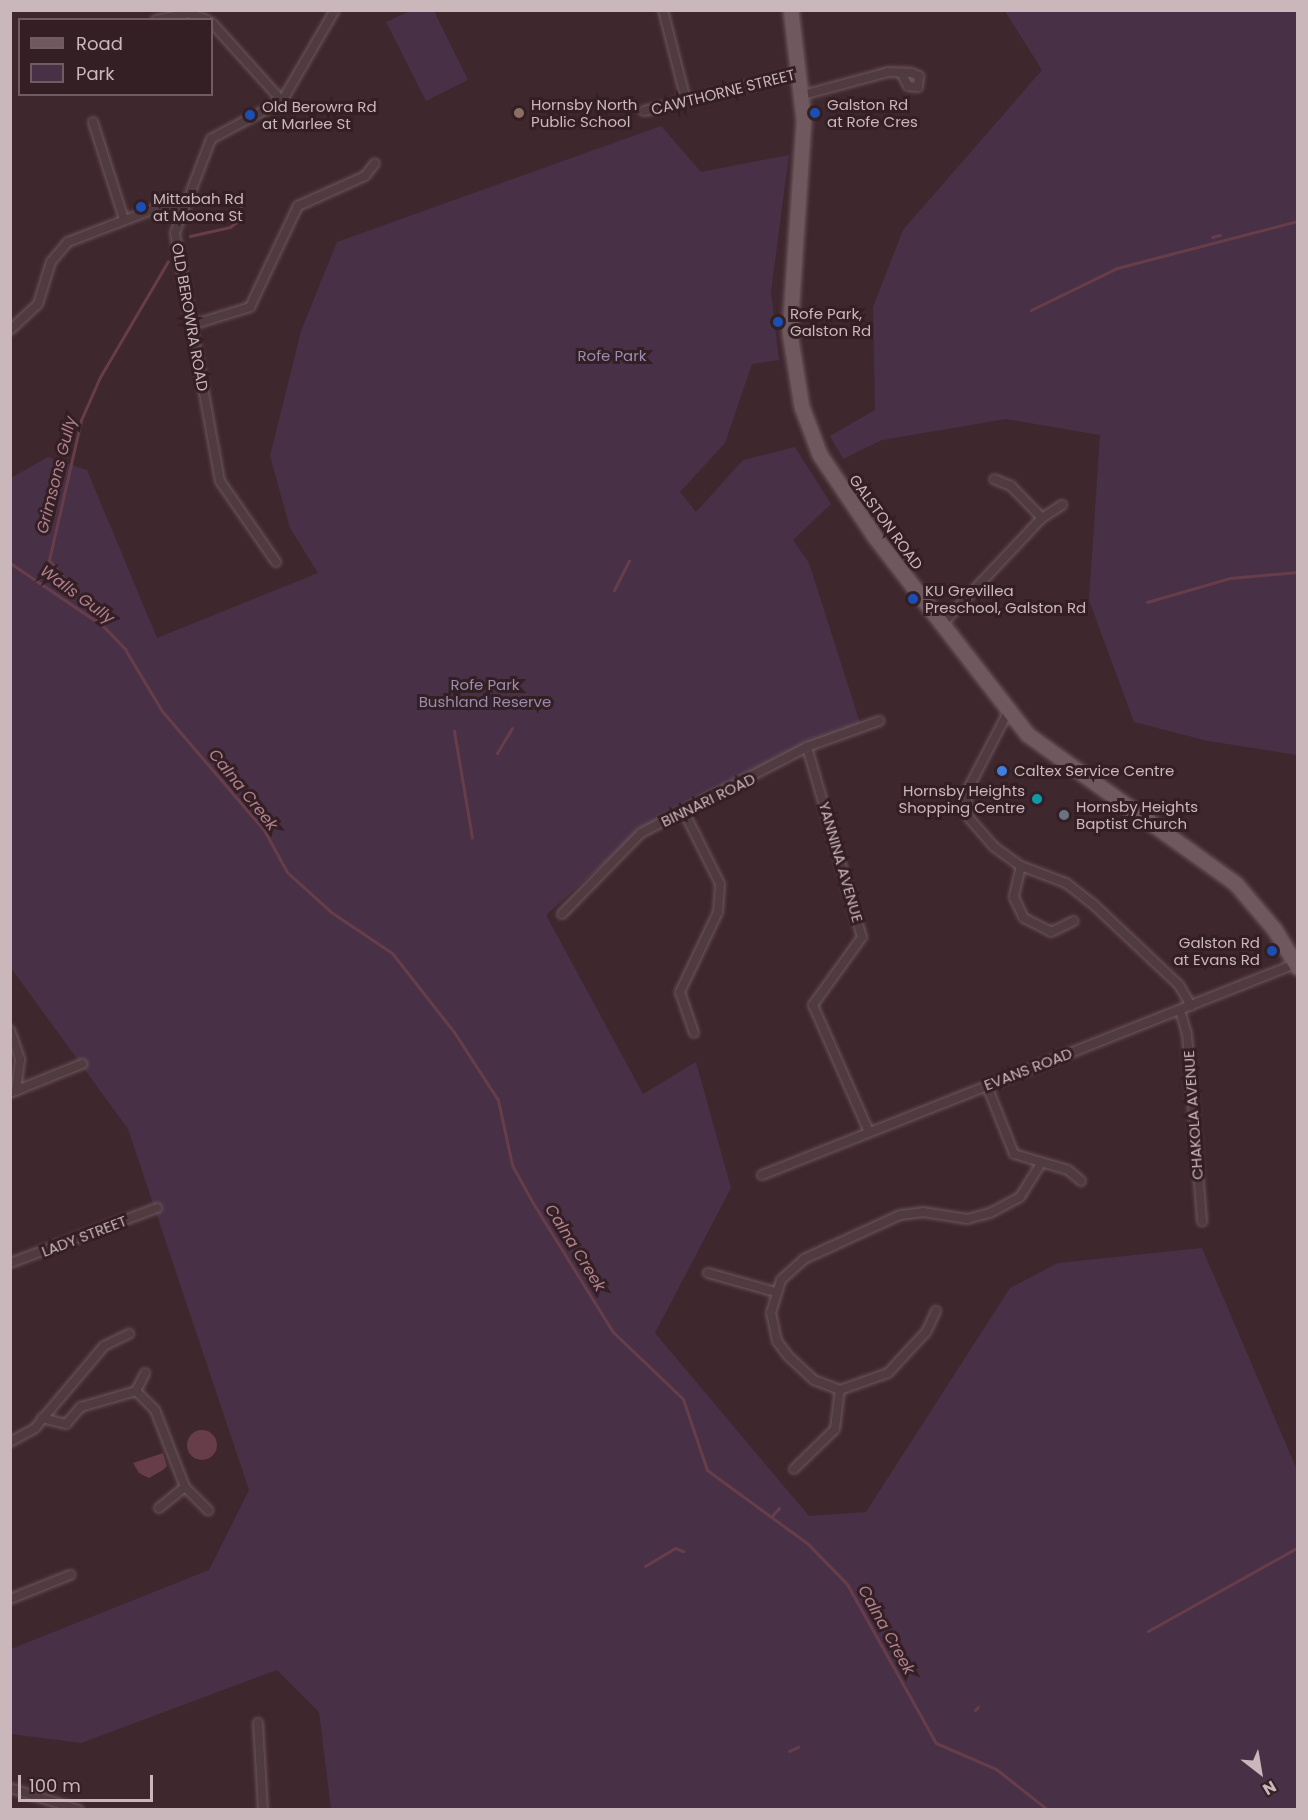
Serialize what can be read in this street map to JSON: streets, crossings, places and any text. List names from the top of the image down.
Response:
{
  "streets": {
    "main road": ["GALSTON ROAD"],
    "street": [
      "CAWTHORNE STREET",
      "OLD BEROWRA ROAD",
      "BINNARI ROAD",
      "YANNINA AVENUE",
      "EVANS ROAD",
      "CHAKOLA AVENUE",
      "LADY STREET"
    ]
  },
  "crossings": [
    ["CAWTHORNE STREET", "GALSTON ROAD"],
    ["GALSTON ROAD", "EVANS ROAD"],
    ["BINNARI ROAD", "YANNINA AVENUE"],
    ["YANNINA AVENUE", "EVANS ROAD"],
    ["EVANS ROAD", "CHAKOLA AVENUE"]
  ],
  "water": ["Grimsons Gully", "Walls Gully", "Calna Creek"],
  "parks": ["Rofe Park", "Rofe Park Bushland Reserve"],
  "places": [
    "Hornsby North Public School",
    "Galston Rd at Rofe Cres",
    "Old Berowra Rd at Marlee St",
    "Mittabah Rd at Moona St",
    "Rofe Park, Galston Rd",
    "KU Grevillea Preschool, Galston Rd",
    "Caltex Service Centre",
    "Hornsby Heights Shopping Centre",
    "Hornsby Heights Baptist Church",
    "Galston Rd at Evans Rd"
  ],
  "legend": ["Road", "Park"],
  "scale_bar": "100 m",
  "north": "bottom right"
}
